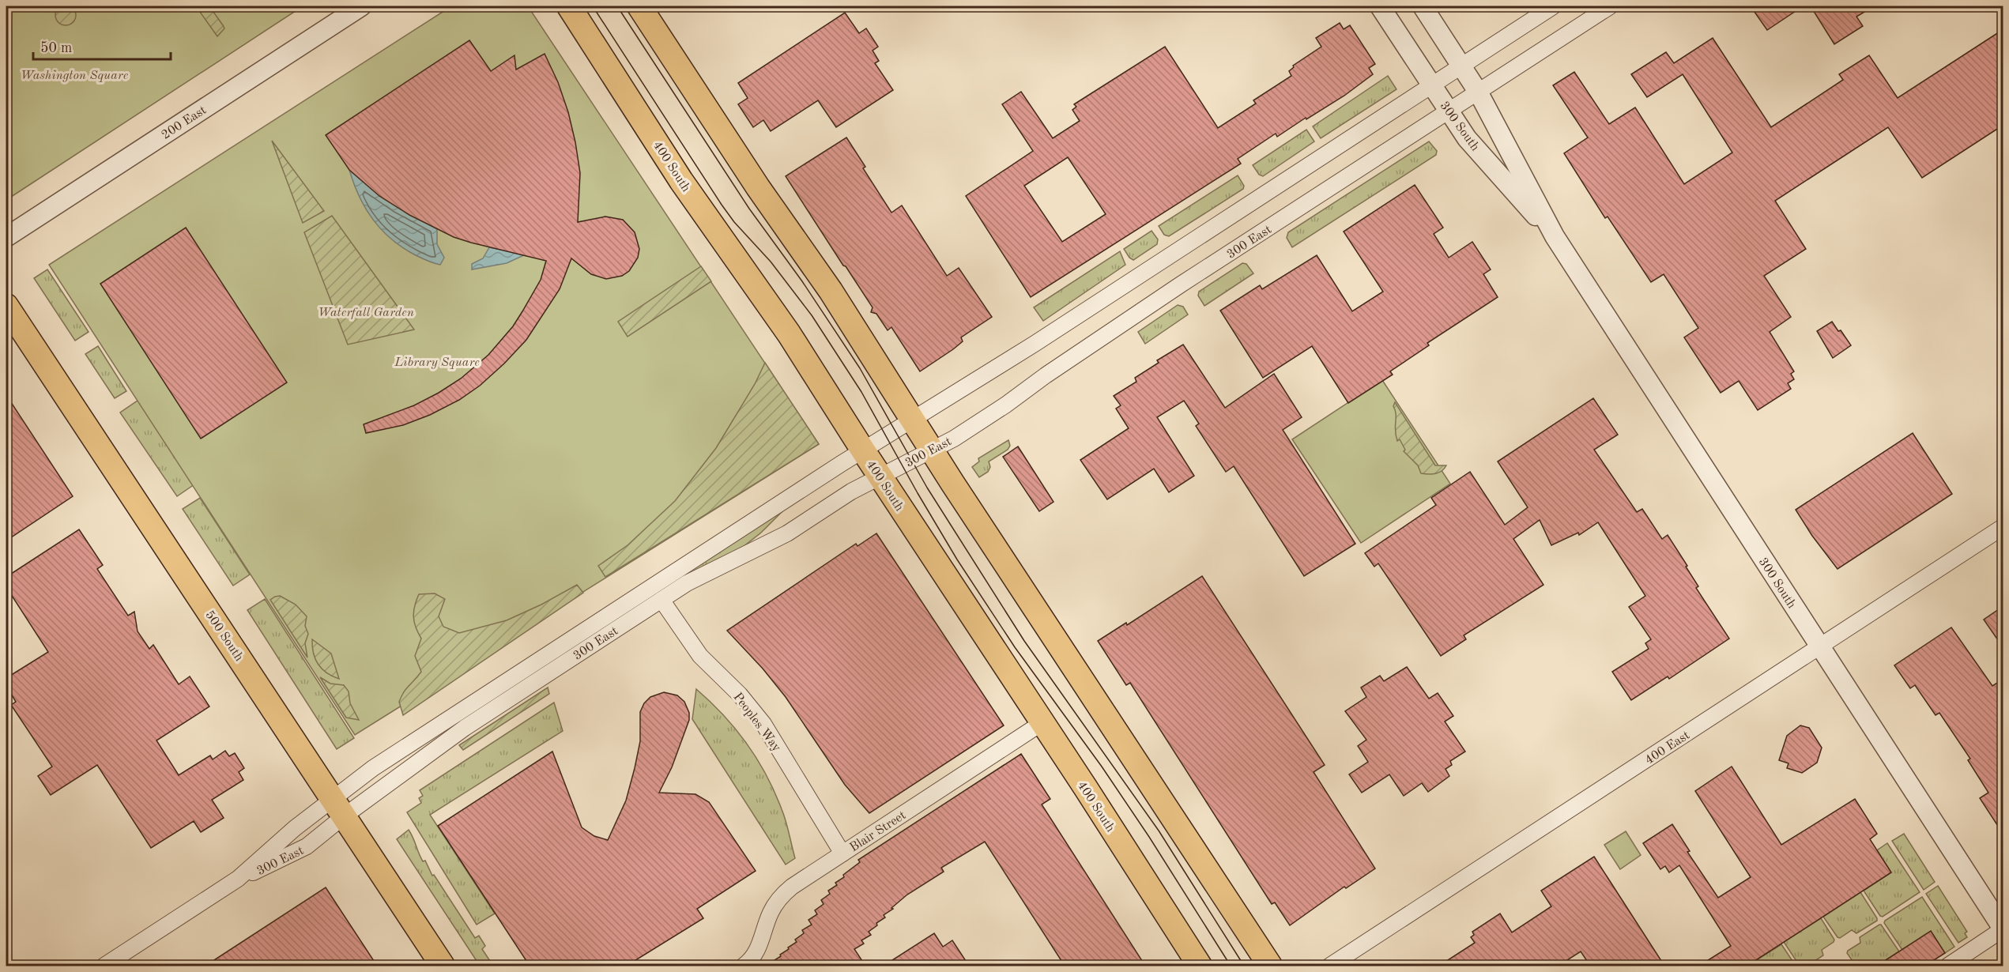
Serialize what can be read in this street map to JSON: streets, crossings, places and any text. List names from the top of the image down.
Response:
{
  "streets": {
    "main road": ["400 South", "500 South"],
    "street": [
      "200 East",
      "300 South",
      "300 East",
      "Peoples Way",
      "400 East",
      "Blair Street"
    ]
  },
  "crossings": [
    ["300 South", "300 East"],
    ["300 South", "400 East"],
    ["400 South", "300 East"],
    ["400 South", "Blair Street"],
    ["300 East", "500 South"],
    ["300 East", "Peoples Way"],
    ["Peoples Way", "Blair Street"]
  ],
  "parks": ["Washington Square", "Waterfall Garden", "Library Square"],
  "scale_bar": "50 m"
}
